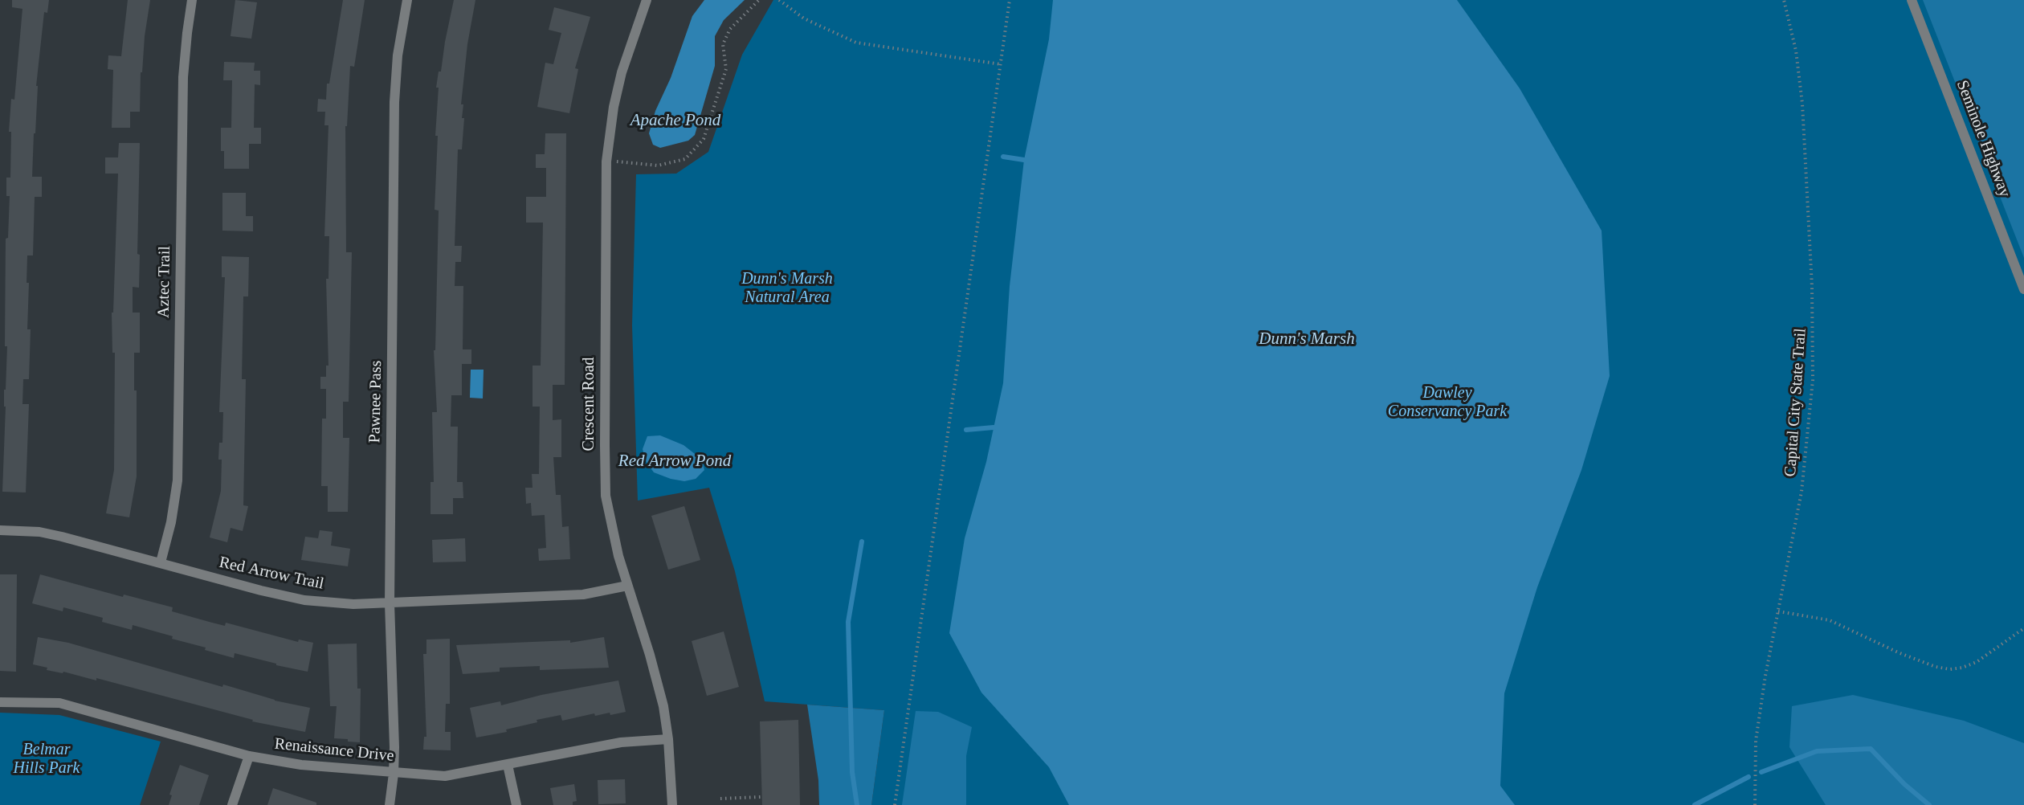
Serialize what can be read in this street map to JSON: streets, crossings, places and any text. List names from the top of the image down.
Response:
{
  "streets": {
    "street": [
      "Seminole Highway",
      "Aztec Trail",
      "Pawnee Pass",
      "Crescent Road",
      "Red Arrow Trail",
      "Renaissance Drive"
    ],
    "path": ["Capital City State Trail"]
  },
  "crossings": [
    ["Aztec Trail", "Red Arrow Trail"],
    ["Pawnee Pass", "Red Arrow Trail"],
    ["Pawnee Pass", "Renaissance Drive"],
    ["Crescent Road", "Red Arrow Trail"],
    ["Crescent Road", "Renaissance Drive"]
  ],
  "water": ["Apache Pond", "Dunn's Marsh", "Red Arrow Pond"],
  "parks": ["Dunn's Marsh Natural Area", "Dawley Conservancy Park", "Belmar Hills Park"]
}
